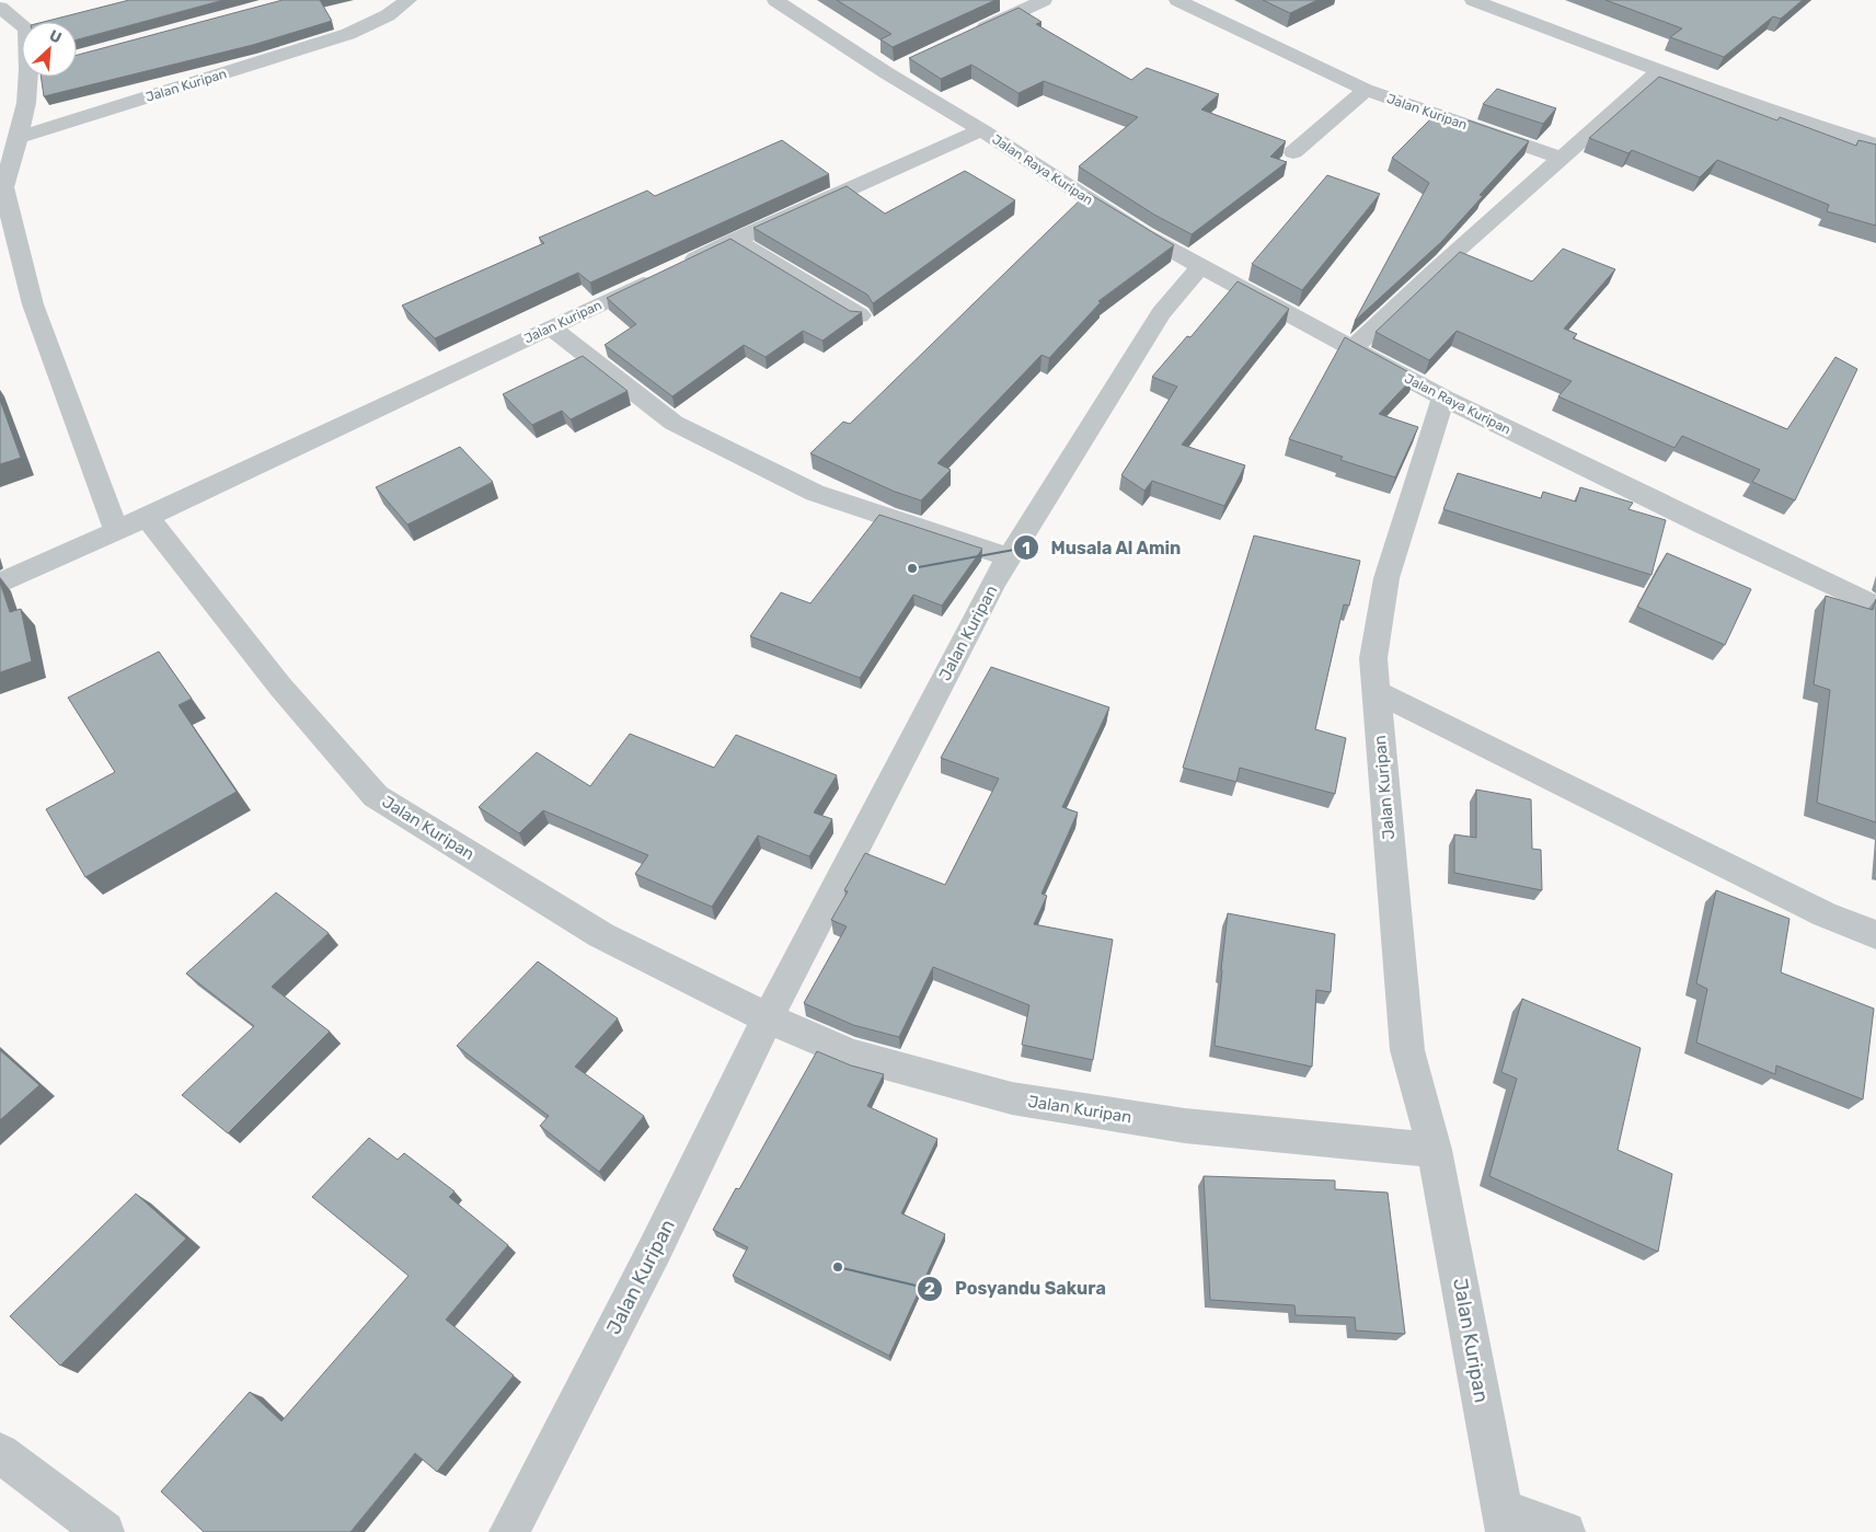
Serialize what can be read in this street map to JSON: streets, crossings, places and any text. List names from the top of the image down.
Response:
{
  "streets": {
    "street": ["Jalan Kuripan", "Jalan Raya Kuripan"]
  },
  "crossings": [
    ["Jalan Kuripan", "Jalan Raya Kuripan"]
  ],
  "places": ["Musala Al Amin", "Posyandu Sakura"],
  "north": "top right"
}
